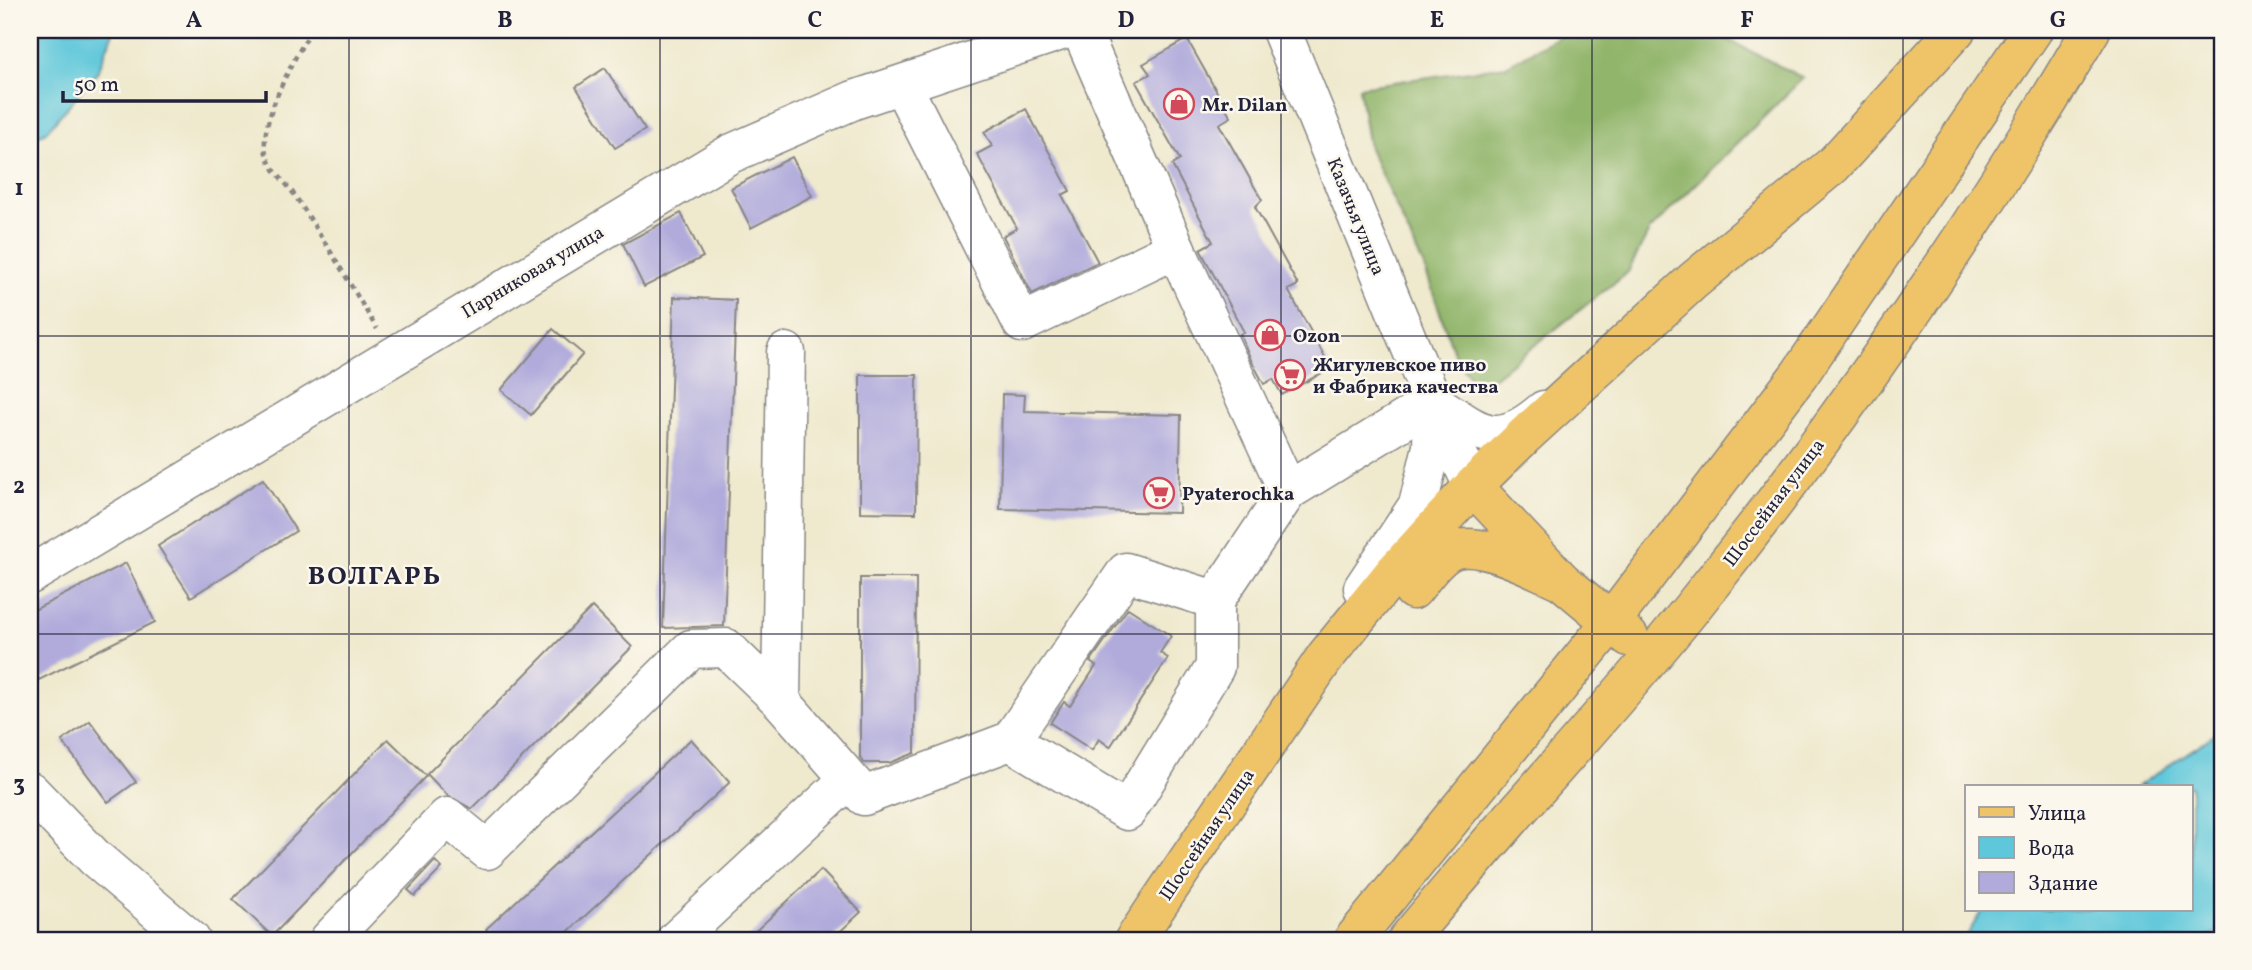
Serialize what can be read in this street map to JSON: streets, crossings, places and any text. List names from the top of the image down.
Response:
{
  "streets": {
    "main road": ["Казачья улица", "Шоссейная улица"],
    "street": ["Парниковая улица"]
  },
  "crossings": [
    ["Казачья улица", "Шоссейная улица"]
  ],
  "districts": ["ВОЛГАРЬ"],
  "places": {
    "shop": ["Mr. Dilan", "Ozon"],
    "supermarket": ["Жигулевское пиво и Фабрика качества", "Pyaterochka"]
  },
  "legend": ["Улица", "Вода", "Здание"],
  "scale_bar": "50 m",
  "grid": {
    "columns": [
      "A",
      "B",
      "C",
      "D",
      "E",
      "F",
      "G"
    ],
    "rows": ["1", "2", "3"]
  }
}
